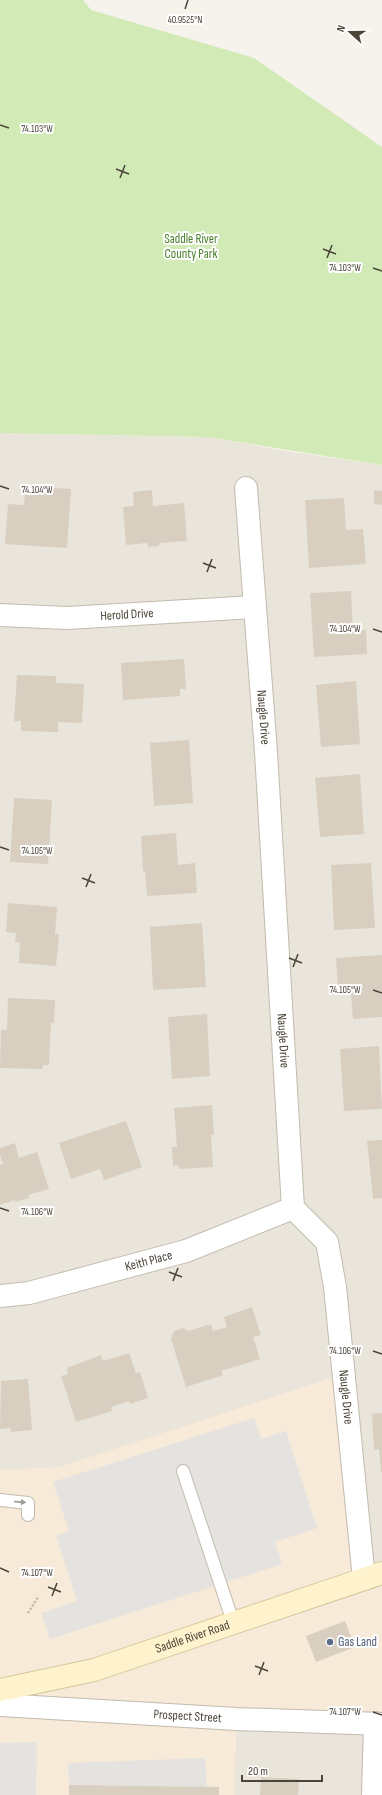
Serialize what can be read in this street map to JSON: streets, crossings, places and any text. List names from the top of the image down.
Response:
{
  "streets": {
    "main road": ["Saddle River Road"],
    "street": [
      "Herold Drive",
      "Naugle Drive",
      "Keith Place",
      "Prospect Street"
    ]
  },
  "crossings": [
    ["Herold Drive", "Naugle Drive"],
    ["Naugle Drive", "Keith Place"],
    ["Naugle Drive", "Saddle River Road"]
  ],
  "parks": ["Saddle River County Park"],
  "places": ["Gas Land"],
  "scale_bar": "20 m",
  "north": "left",
  "coordinates": [
    "40.9525°N",
    "74.103°W",
    "74.104°W",
    "74.105°W",
    "74.106°W",
    "74.107°W"
  ]
}
